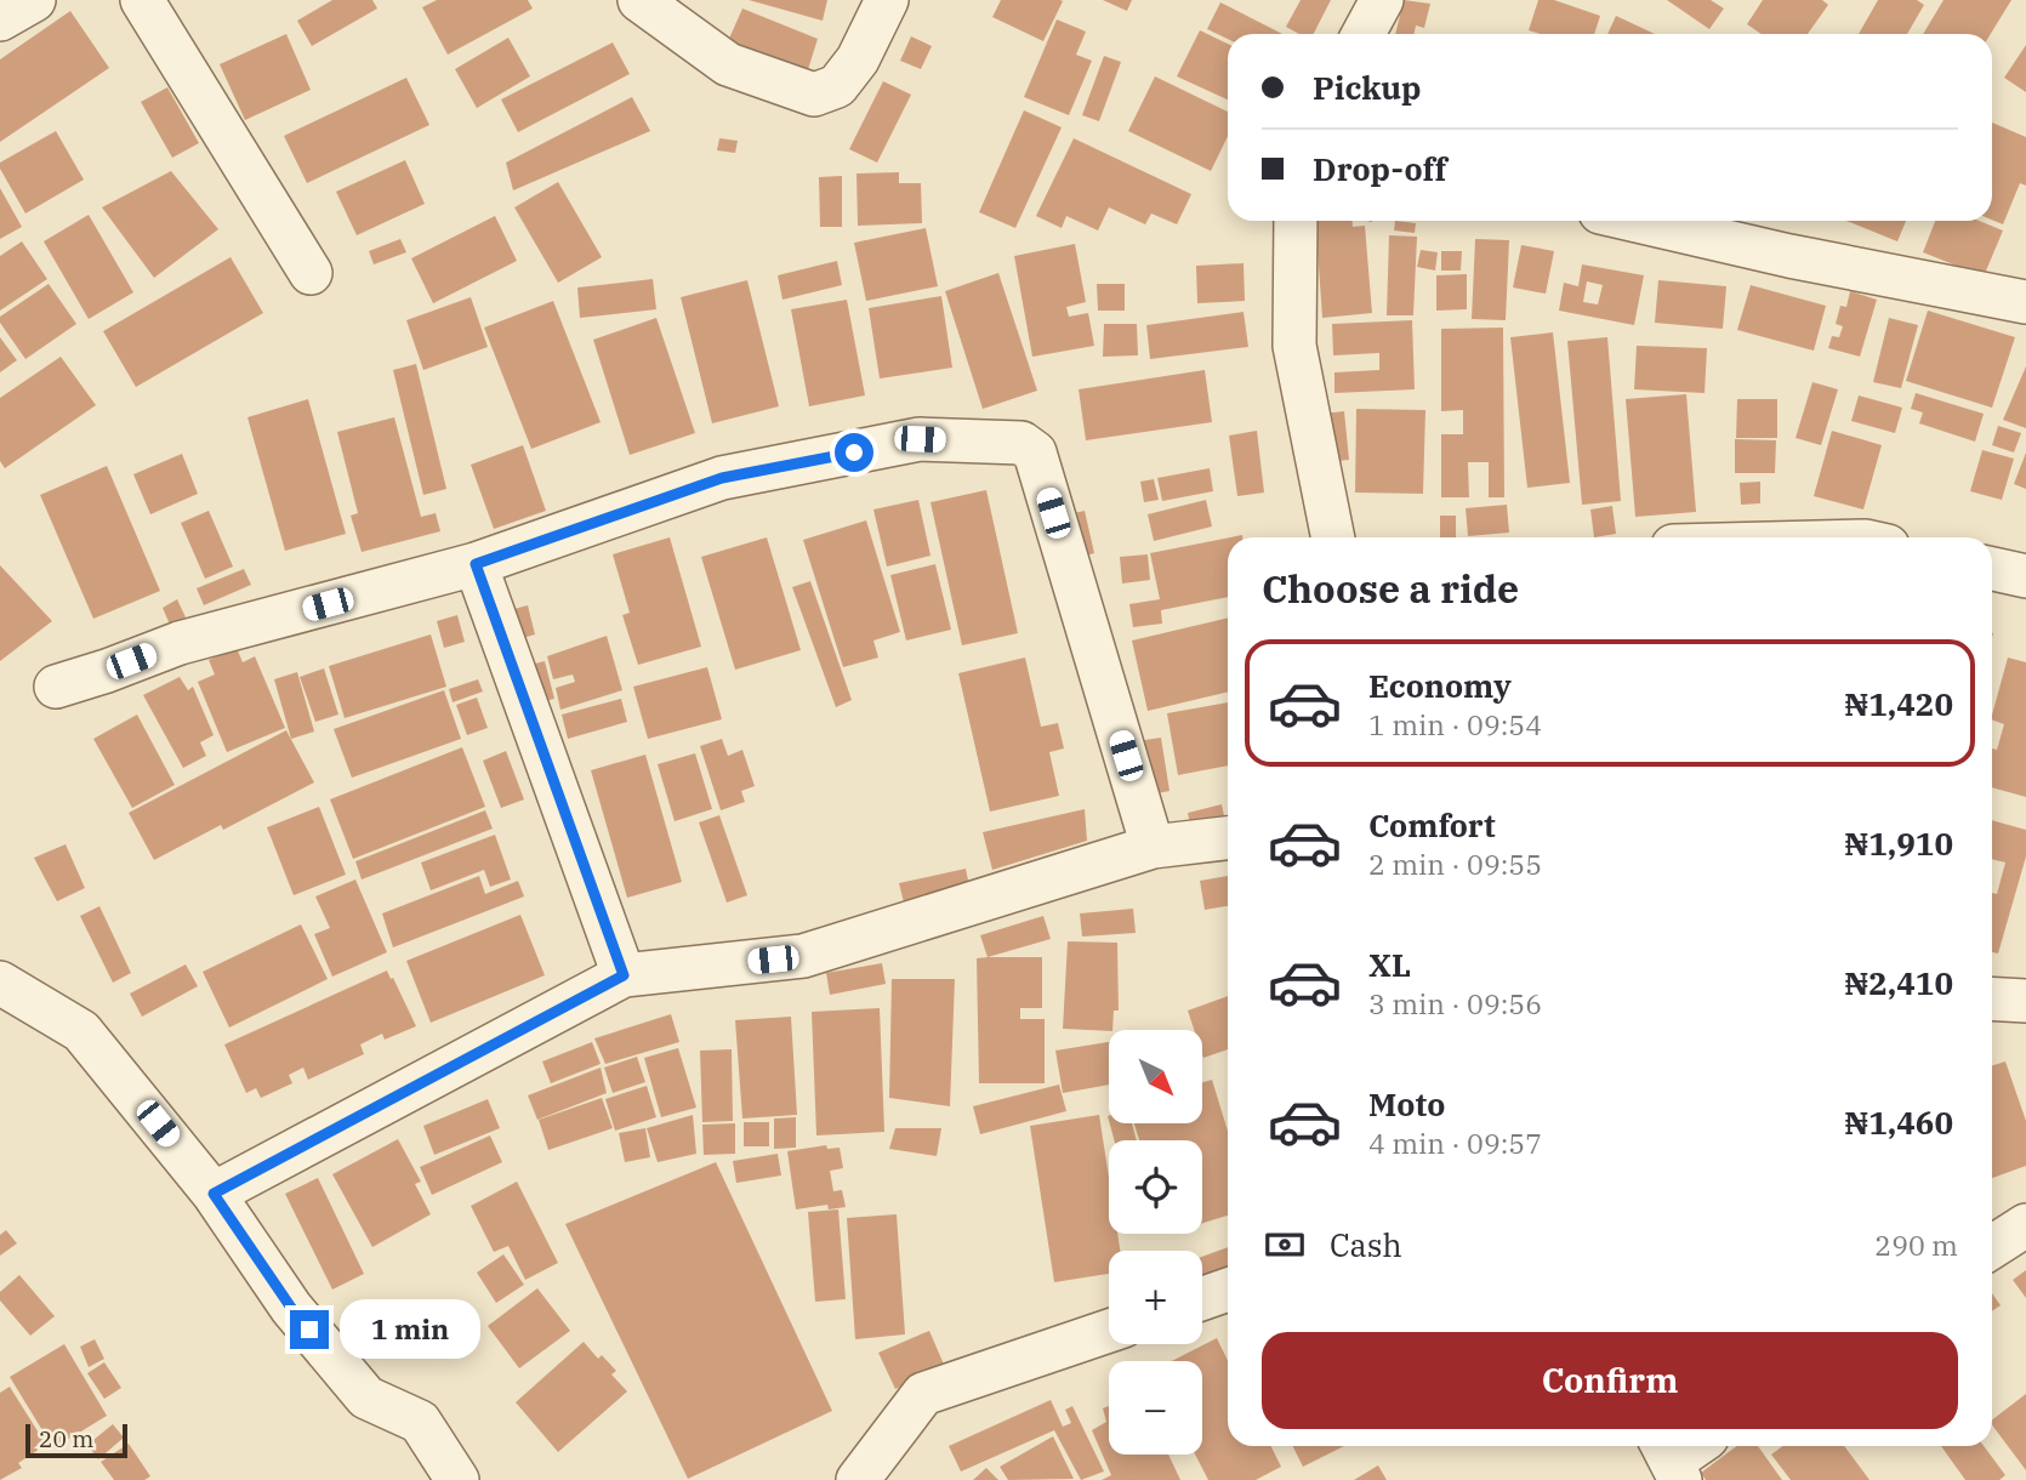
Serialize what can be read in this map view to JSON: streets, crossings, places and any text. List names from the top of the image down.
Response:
{
  "scale_bar": "20 m",
  "north": "bottom right",
  "page": {
    "banner": ["Pickup", "Drop-off"],
    "heading": "Choose a ride",
    "list": [
      {
        "name": "Economy",
        "note": "1 min · 09:54",
        "value": "₦1,420"
      },
      {
        "name": "Comfort",
        "note": "2 min · 09:55",
        "value": "₦1,910"
      },
      {
        "name": "XL",
        "note": "3 min · 09:56",
        "value": "₦2,410"
      },
      {
        "name": "Moto",
        "note": "4 min · 09:57",
        "value": "₦1,460"
      }
    ],
    "map_buttons": ["+", "−"],
    "pay": ["Cash", "290 m"],
    "bubble": "1 min",
    "buttons": "Confirm",
    "scale": "20 m"
  }
}
